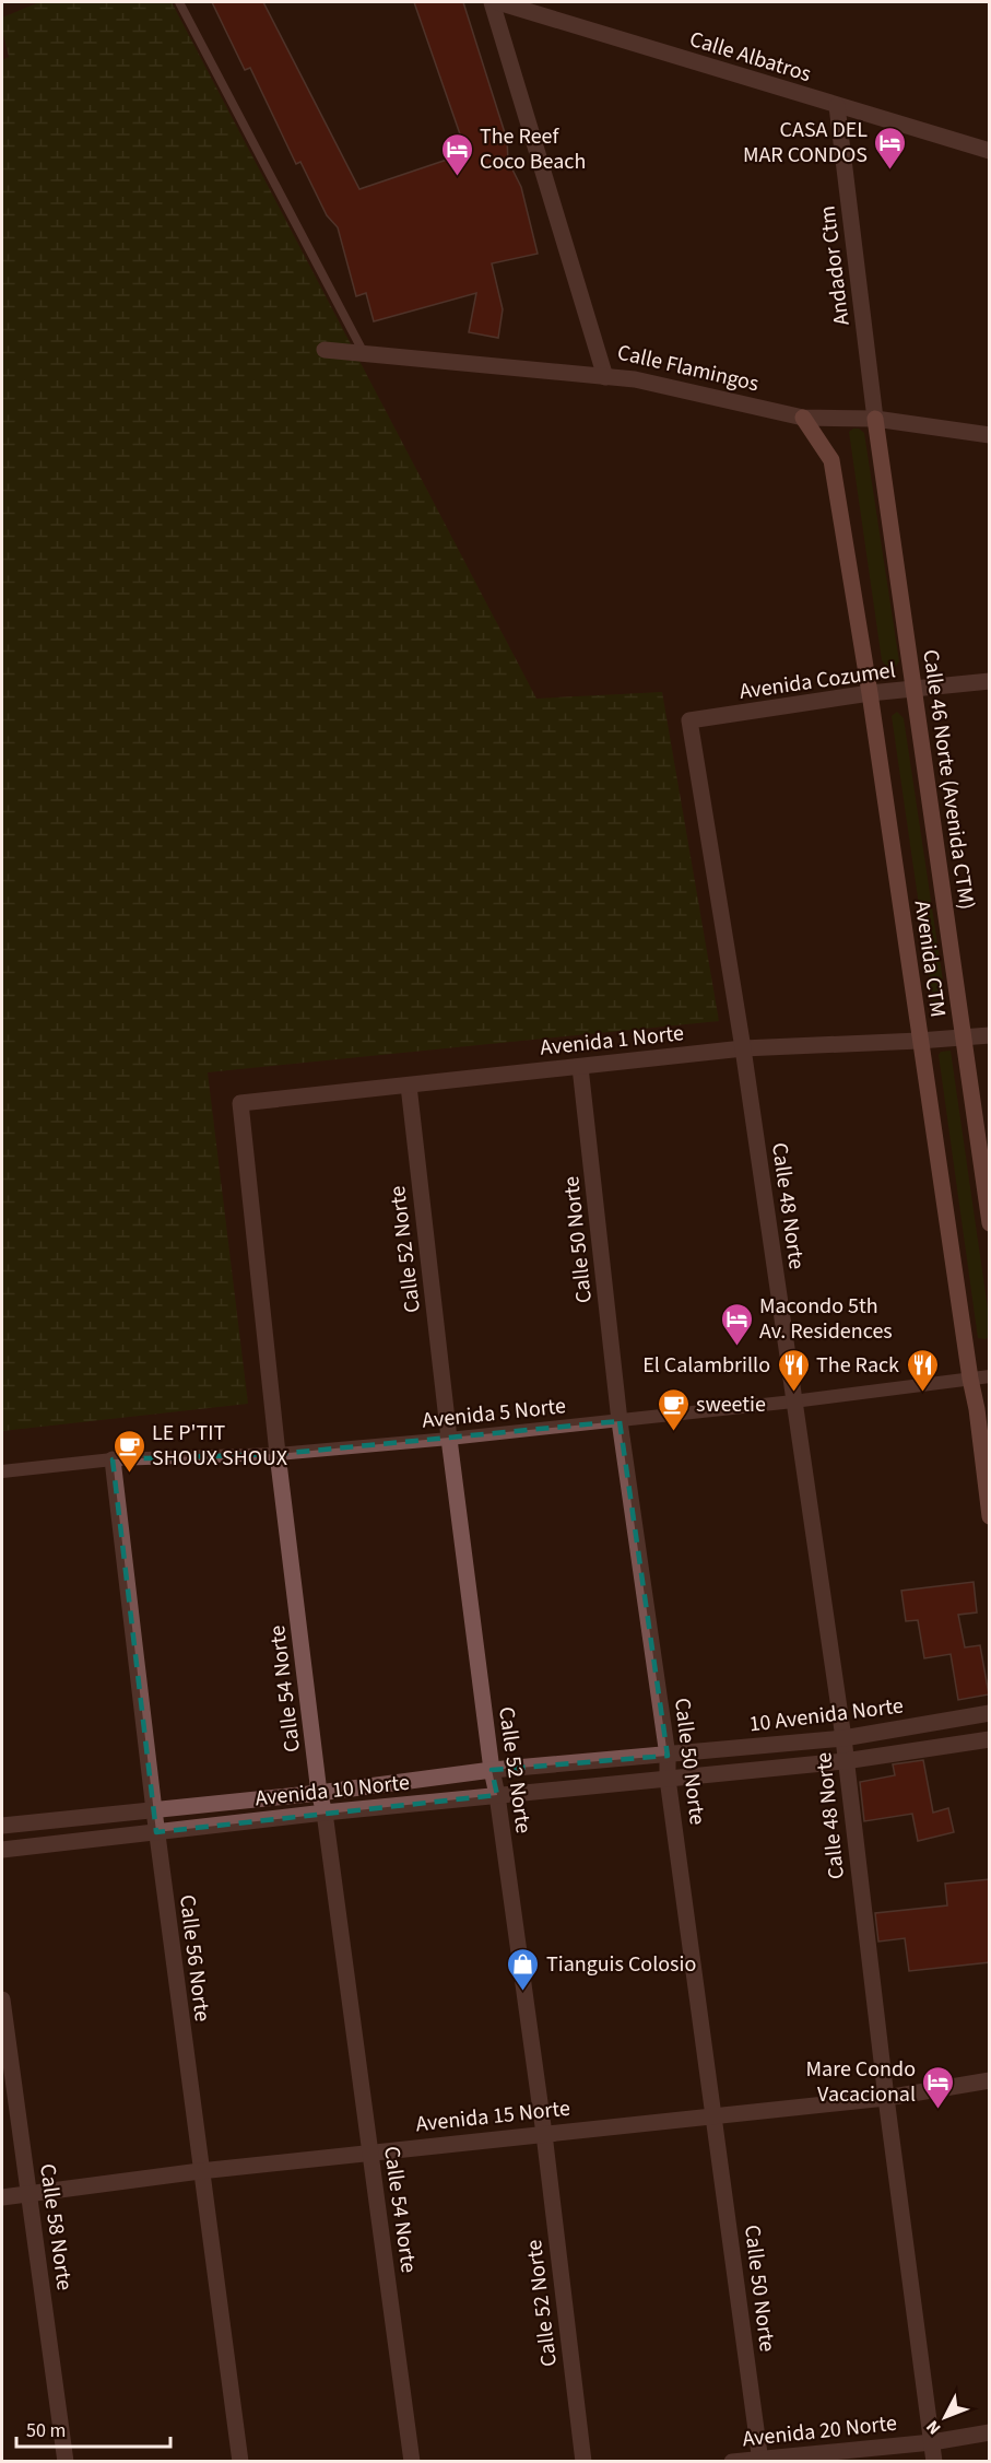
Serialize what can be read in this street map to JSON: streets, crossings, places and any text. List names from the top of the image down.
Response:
{
  "streets": {
    "main road": ["Calle 46 Norte (Avenida CTM)", "Avenida CTM"],
    "street": [
      "Calle Albatros",
      "Andador Ctm",
      "Calle Flamingos",
      "Avenida Cozumel",
      "Avenida 1 Norte",
      "Calle 48 Norte",
      "Calle 50 Norte",
      "Calle 52 Norte",
      "Avenida 5 Norte",
      "Calle 54 Norte",
      "10 Avenida Norte",
      "Avenida 10 Norte",
      "Calle 56 Norte",
      "Avenida 15 Norte",
      "Calle 58 Norte",
      "Avenida 20 Norte"
    ]
  },
  "crossings": [
    ["Calle Albatros", "Andador Ctm"],
    ["Andador Ctm", "Calle Flamingos"],
    ["Andador Ctm", "Calle 46 Norte (Avenida CTM)"],
    ["Calle Flamingos", "Calle 46 Norte (Avenida CTM)"],
    ["Calle Flamingos", "Avenida CTM"],
    ["Avenida Cozumel", "Calle 46 Norte (Avenida CTM)"],
    ["Avenida Cozumel", "Avenida CTM"],
    ["Avenida Cozumel", "Calle 48 Norte"],
    ["Calle 46 Norte (Avenida CTM)", "Avenida 1 Norte"],
    ["Avenida CTM", "Avenida 1 Norte"],
    ["Avenida CTM", "Avenida 5 Norte"],
    ["Avenida 1 Norte", "Calle 48 Norte"],
    ["Avenida 1 Norte", "Calle 50 Norte"],
    ["Avenida 1 Norte", "Calle 52 Norte"],
    ["Avenida 1 Norte", "Calle 54 Norte"],
    ["Calle 48 Norte", "Avenida 5 Norte"],
    ["Calle 48 Norte", "10 Avenida Norte"],
    ["Calle 48 Norte", "Avenida 15 Norte"],
    ["Calle 48 Norte", "Avenida 20 Norte"],
    ["Calle 50 Norte", "Avenida 5 Norte"],
    ["Calle 50 Norte", "10 Avenida Norte"],
    ["Calle 50 Norte", "Avenida 10 Norte"],
    ["Calle 50 Norte", "Avenida 15 Norte"],
    ["Calle 50 Norte", "Avenida 20 Norte"],
    ["Calle 52 Norte", "Avenida 5 Norte"],
    ["Calle 52 Norte", "Avenida 10 Norte"],
    ["Calle 52 Norte", "Avenida 15 Norte"],
    ["Avenida 5 Norte", "Calle 54 Norte"],
    ["Avenida 5 Norte", "Calle 56 Norte"],
    ["Calle 54 Norte", "Avenida 10 Norte"],
    ["Calle 54 Norte", "Avenida 15 Norte"],
    ["10 Avenida Norte", "Avenida 10 Norte"],
    ["Avenida 10 Norte", "Calle 56 Norte"],
    ["Calle 56 Norte", "Avenida 15 Norte"],
    ["Avenida 15 Norte", "Calle 58 Norte"]
  ],
  "places": {
    "hotel": [
      "CASA DEL MAR CONDOS",
      "The Reef Coco Beach",
      "Macondo 5th Av. Residences",
      "Mare Condo Vacacional"
    ],
    "restaurant": ["El Calambrillo", "The Rack"],
    "cafe": ["sweetie", "LE P'TIT SHOUX SHOUX"],
    "shop": ["Tianguis Colosio"]
  },
  "scale_bar": "50 m",
  "north": "bottom left"
}
